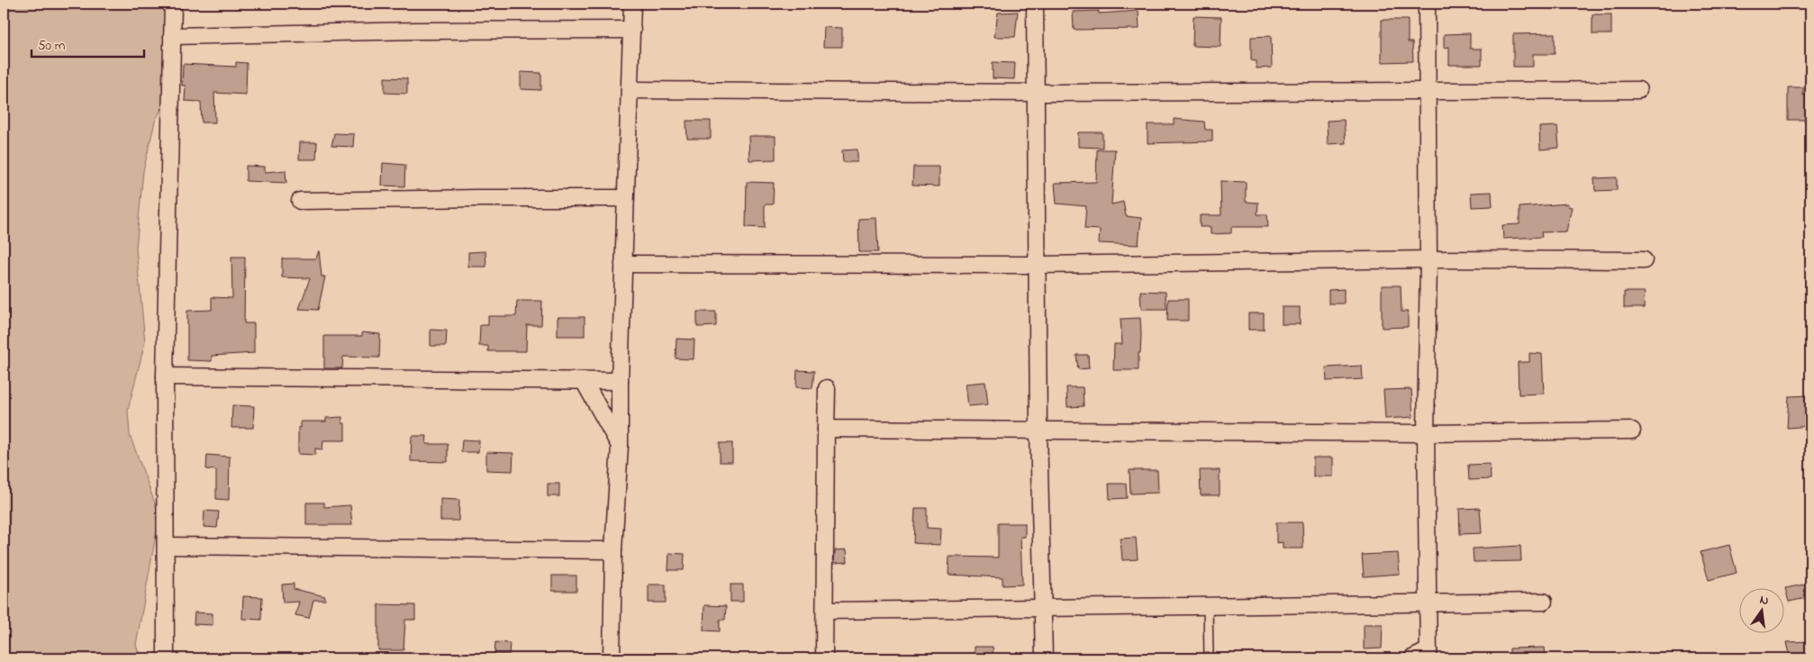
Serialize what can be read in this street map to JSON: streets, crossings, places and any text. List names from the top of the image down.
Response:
{
  "scale_bar": "50 m",
  "north": "top"
}
